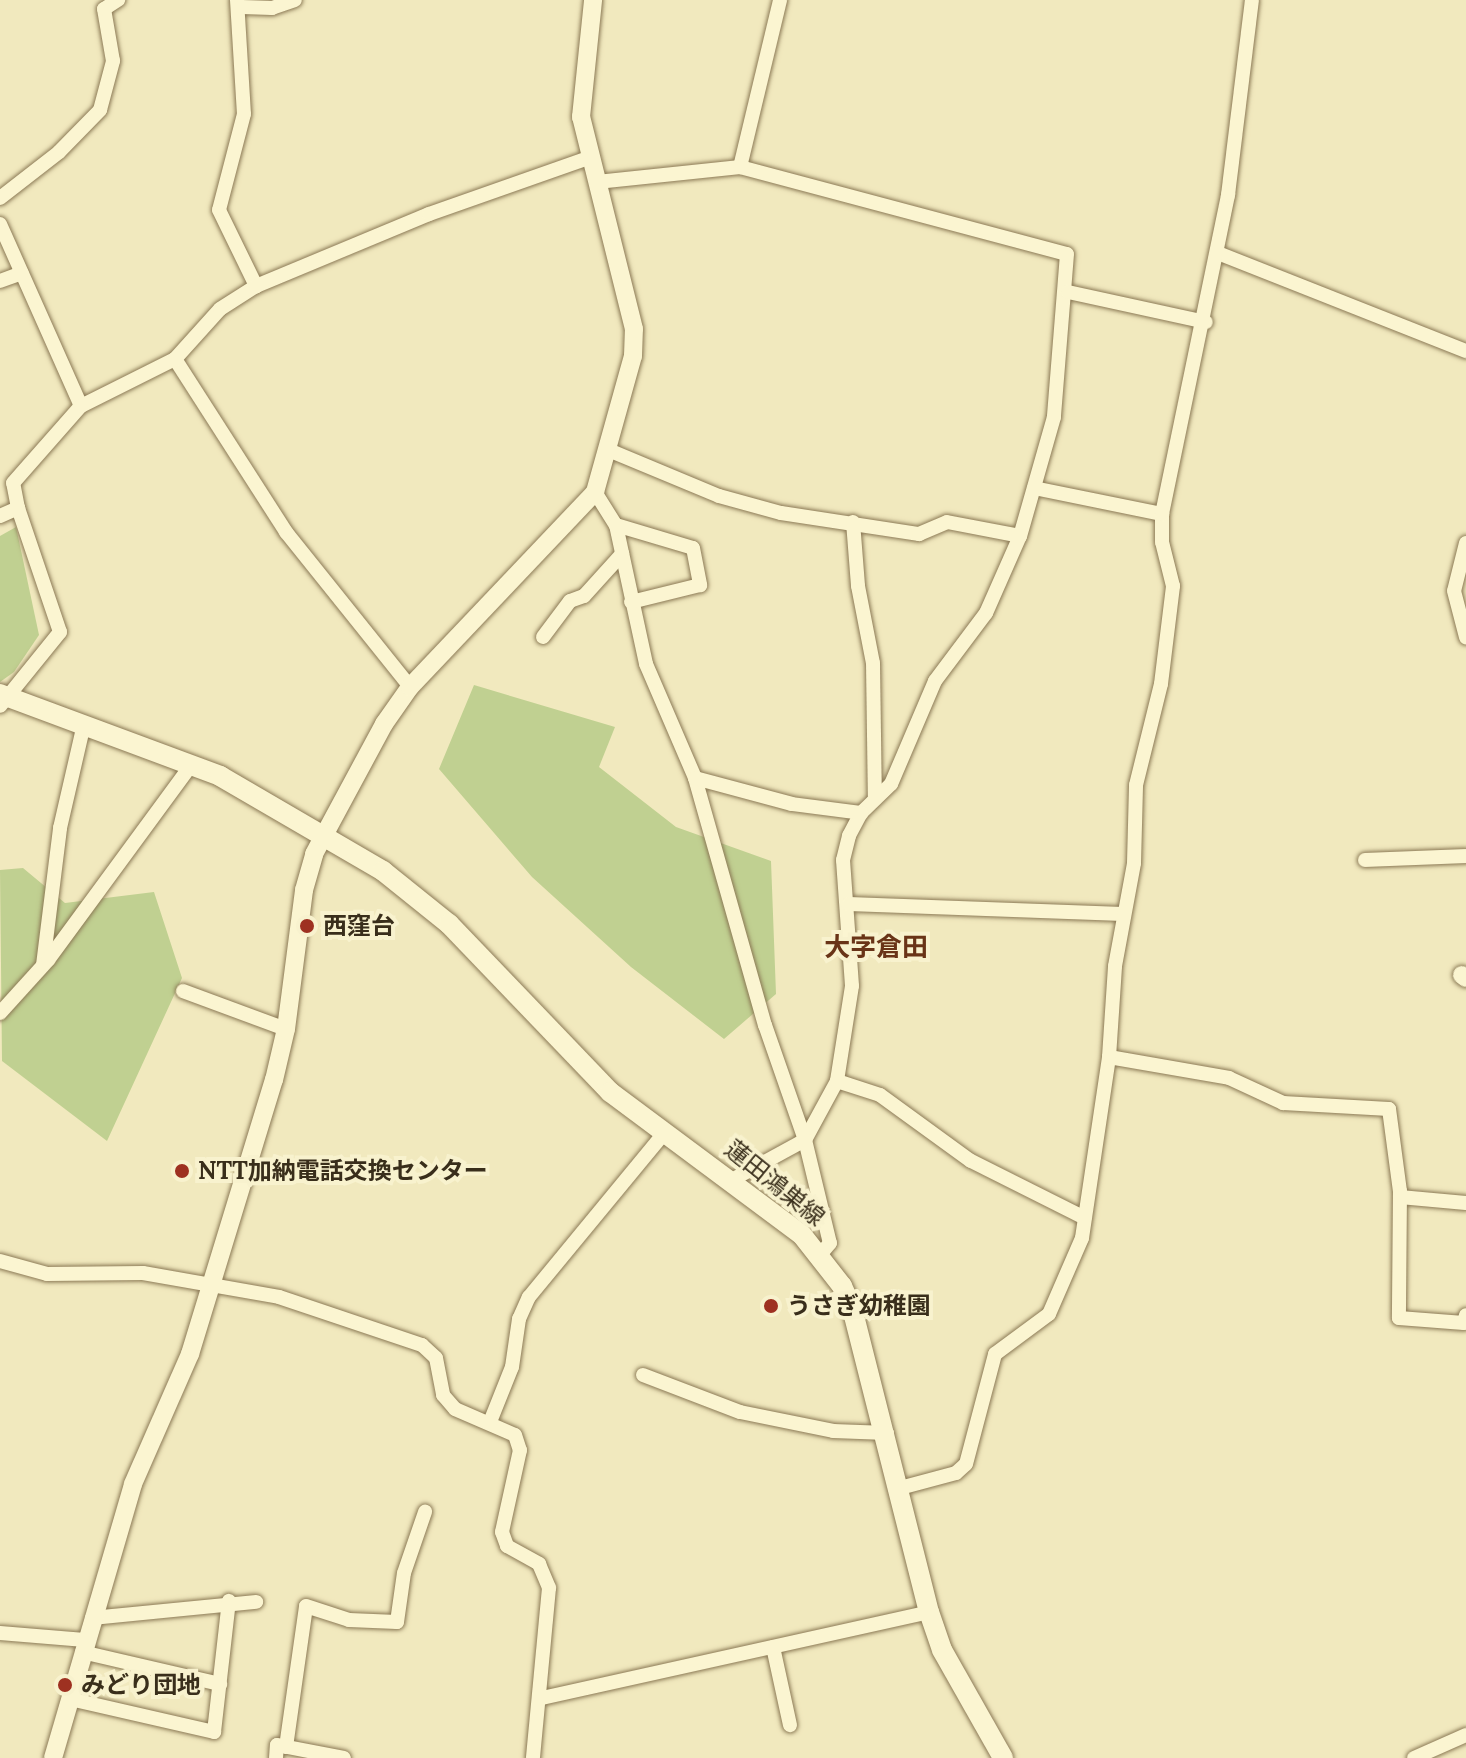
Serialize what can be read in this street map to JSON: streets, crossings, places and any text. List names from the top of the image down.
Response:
{
  "streets": {
    "main road": ["蓮田鴻巣線"]
  },
  "districts": ["大字倉田"],
  "places": [
    "西窪台",
    "NTT加納電話交換センター",
    "うさぎ幼稚園",
    "みどり団地"
  ]
}
